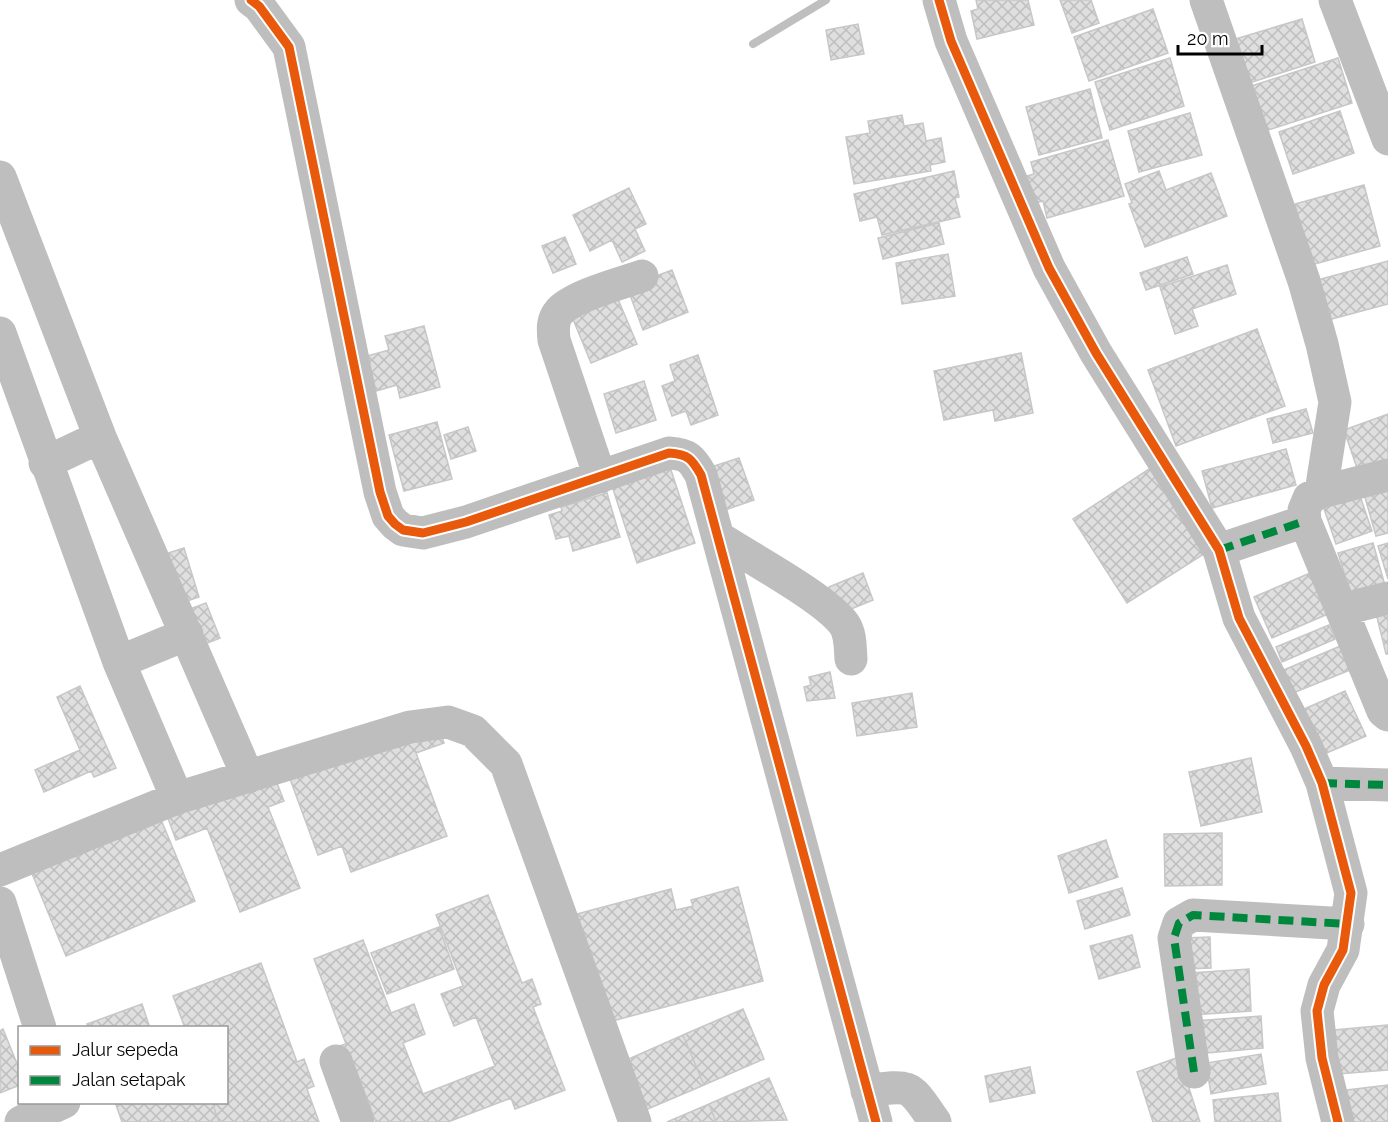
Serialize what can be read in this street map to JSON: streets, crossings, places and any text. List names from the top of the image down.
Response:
{
  "legend": ["Jalur sepeda", "Jalan setapak"],
  "scale_bar": "20 m"
}
